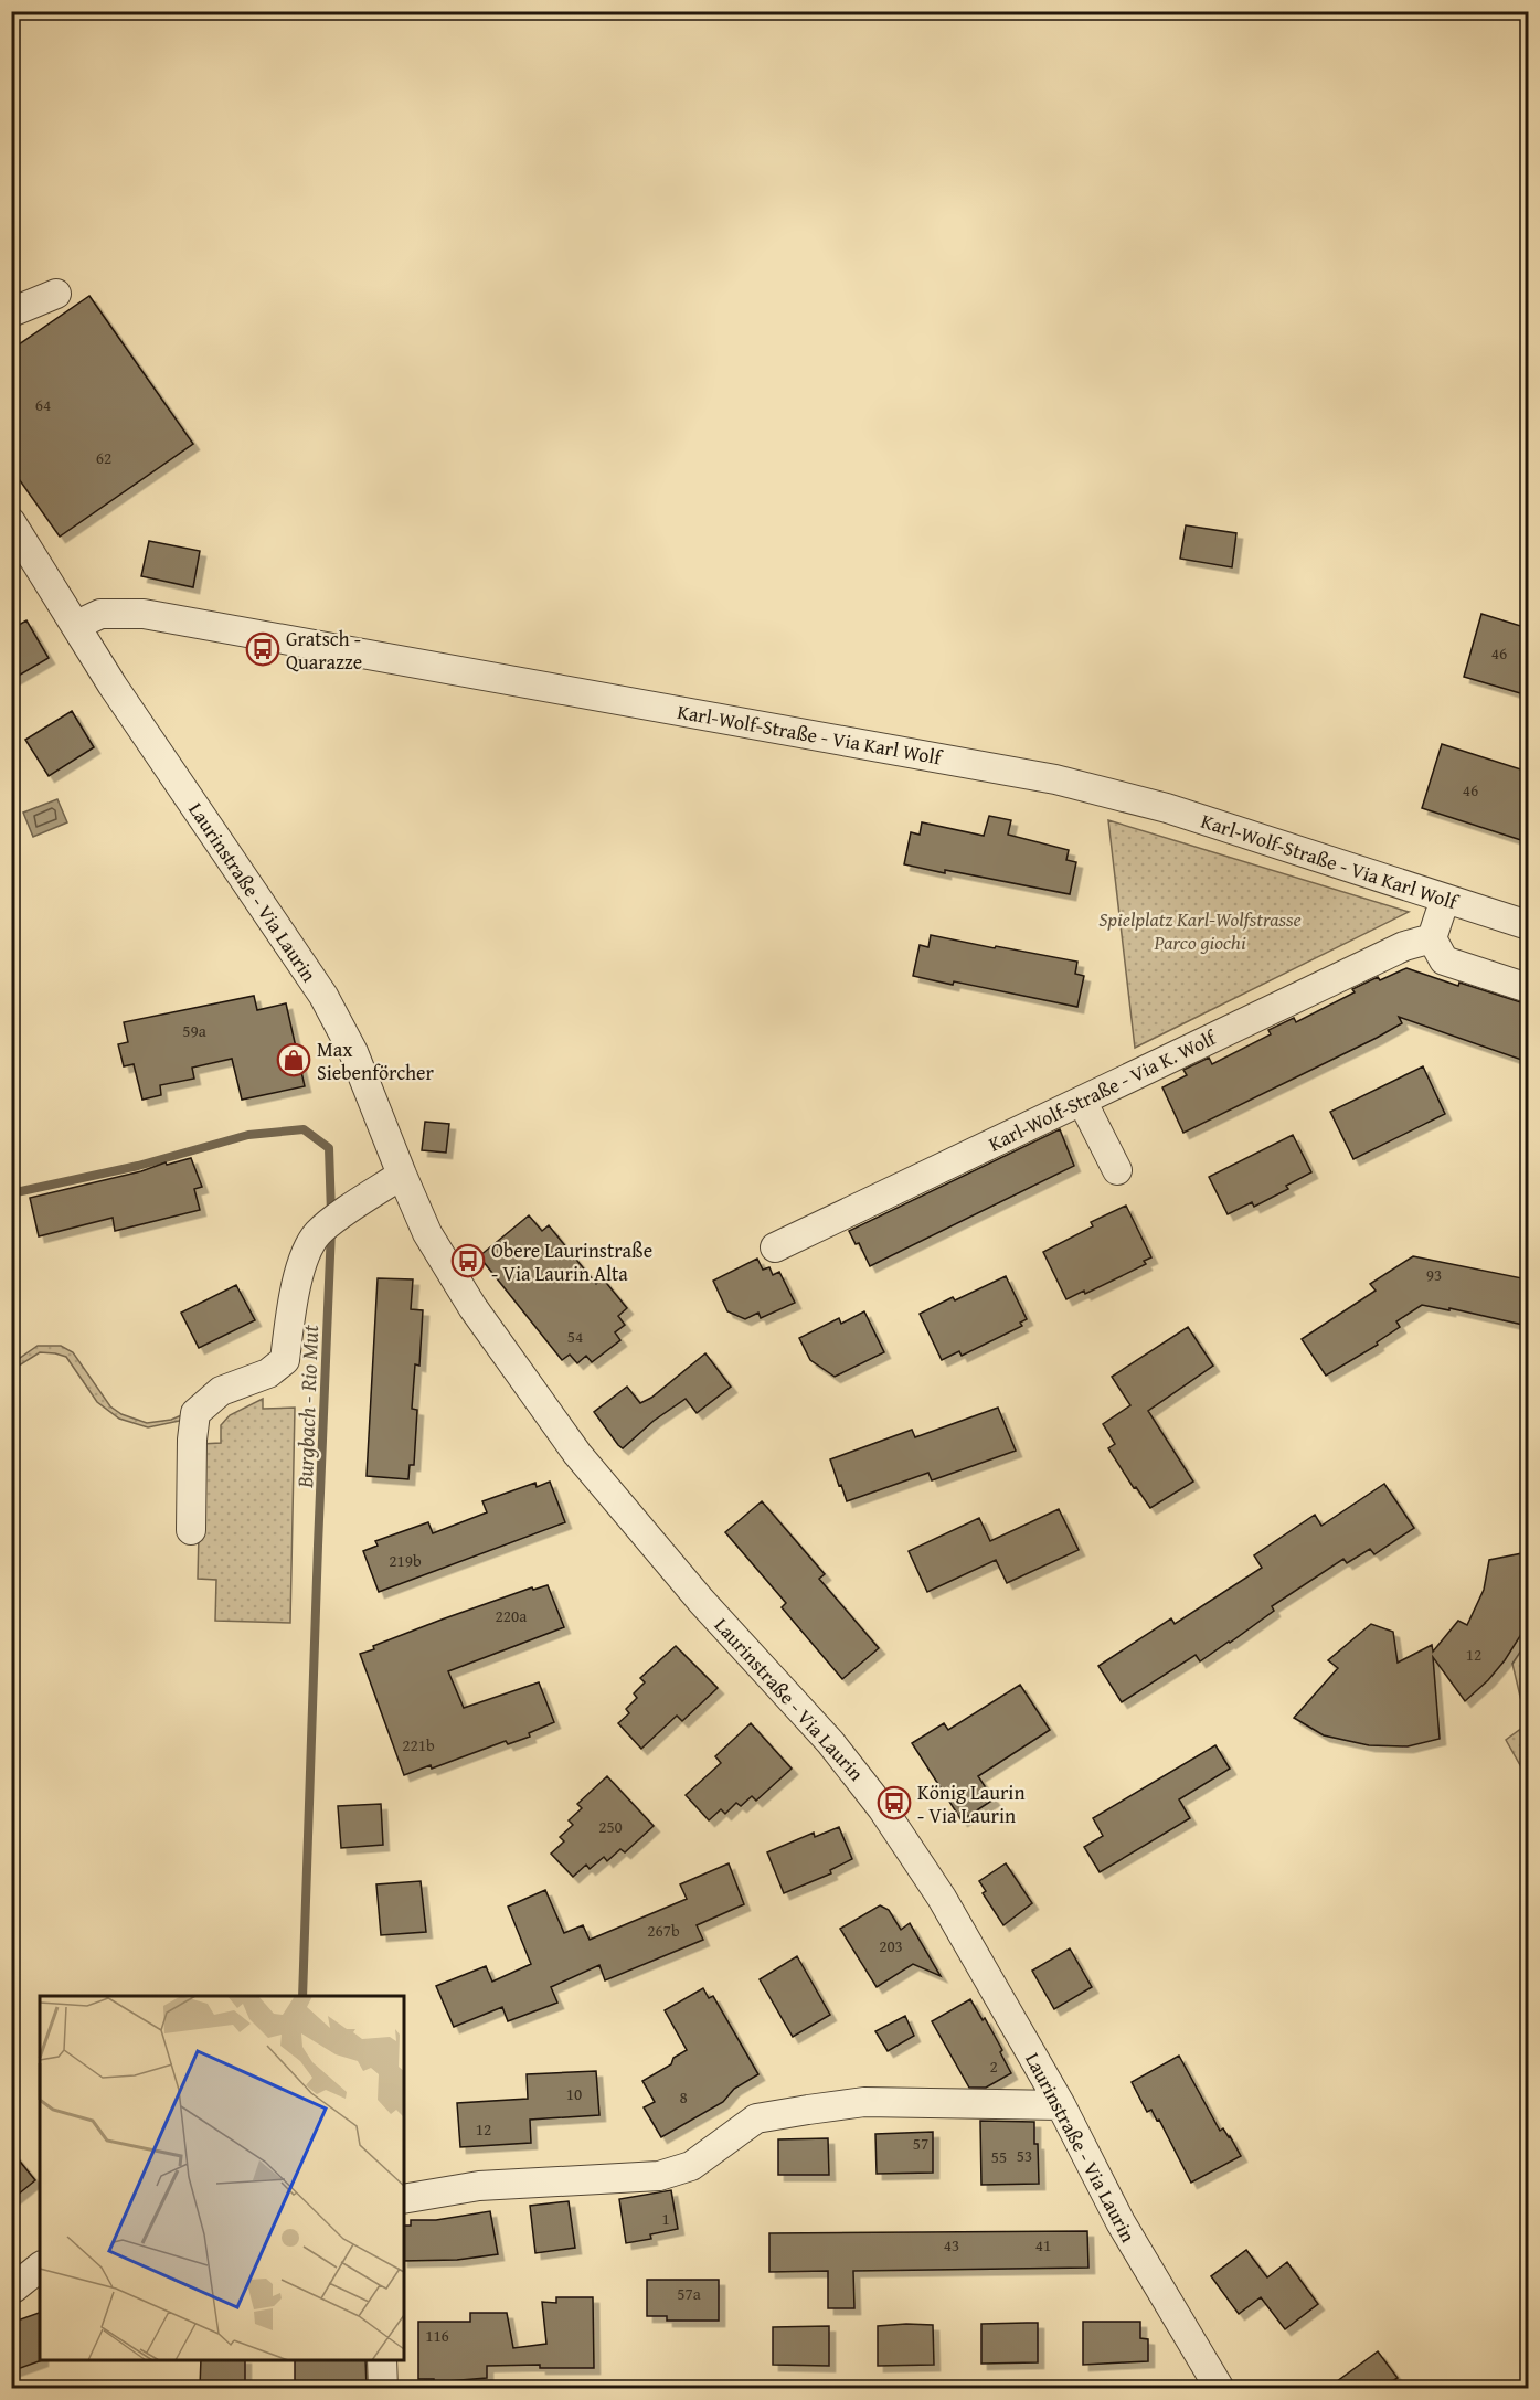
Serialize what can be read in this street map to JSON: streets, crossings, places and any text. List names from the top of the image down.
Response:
{
  "streets": {
    "street": ["Karl-Wolf-Straße - Via Karl Wolf", "Laurinstraße - Via Laurin", "Karl-Wolf-Straße - Via K. Wolf"]
  },
  "crossings": [
    ["Karl-Wolf-Straße - Via Karl Wolf", "Laurinstraße - Via Laurin"]
  ],
  "water": ["Burgbach - Rio Mut"],
  "parks": ["Spielplatz Karl-Wolfstrasse Parco giochi"],
  "places": {
    "bus stop": ["Gratsch - Quarazze", "Obere Laurinstraße - Via Laurin Alta", "König Laurin - Via Laurin"],
    "shop": ["Max Siebenförcher"]
  },
  "house_numbers": [
    "64",
    "62",
    "46",
    "46",
    "59a",
    "93",
    "54",
    "219b",
    "220a",
    "12",
    "221b",
    "250",
    "267b",
    "203",
    "2",
    "10",
    "8",
    "12",
    "57",
    "53",
    "55",
    "1",
    "43",
    "41",
    "57a",
    "116"
  ]
}
